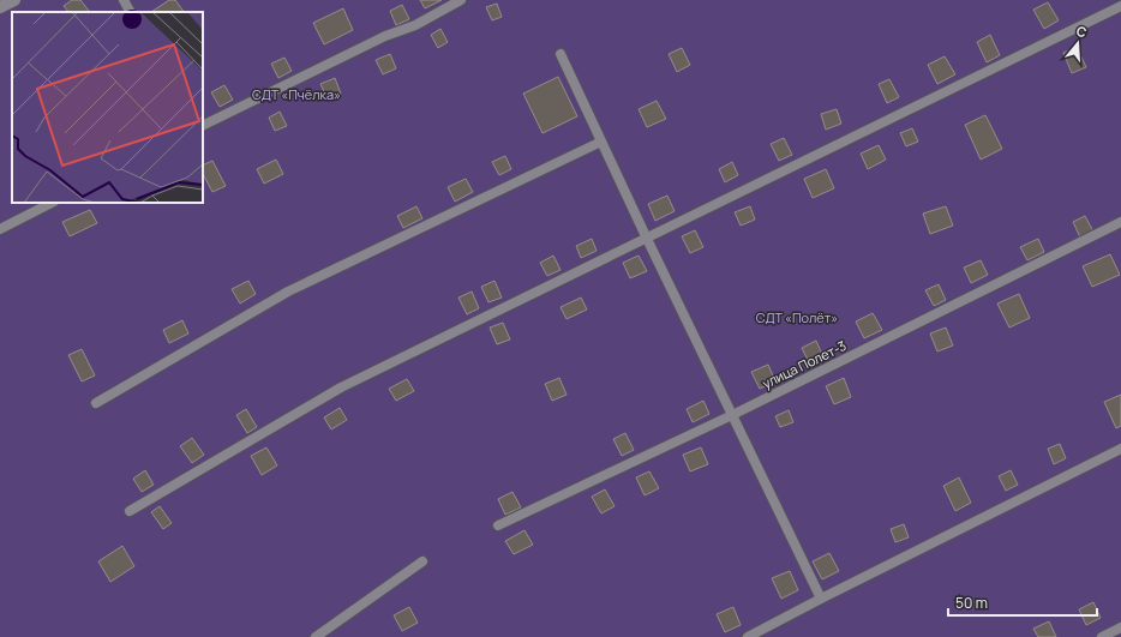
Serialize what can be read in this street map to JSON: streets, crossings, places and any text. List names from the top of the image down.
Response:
{
  "streets": {
    "lane": ["улица Полет-3"]
  },
  "parks": ["СДТ «Пчёлка»", "СДТ «Полёт»"],
  "scale_bar": "50 m",
  "north": "top"
}
